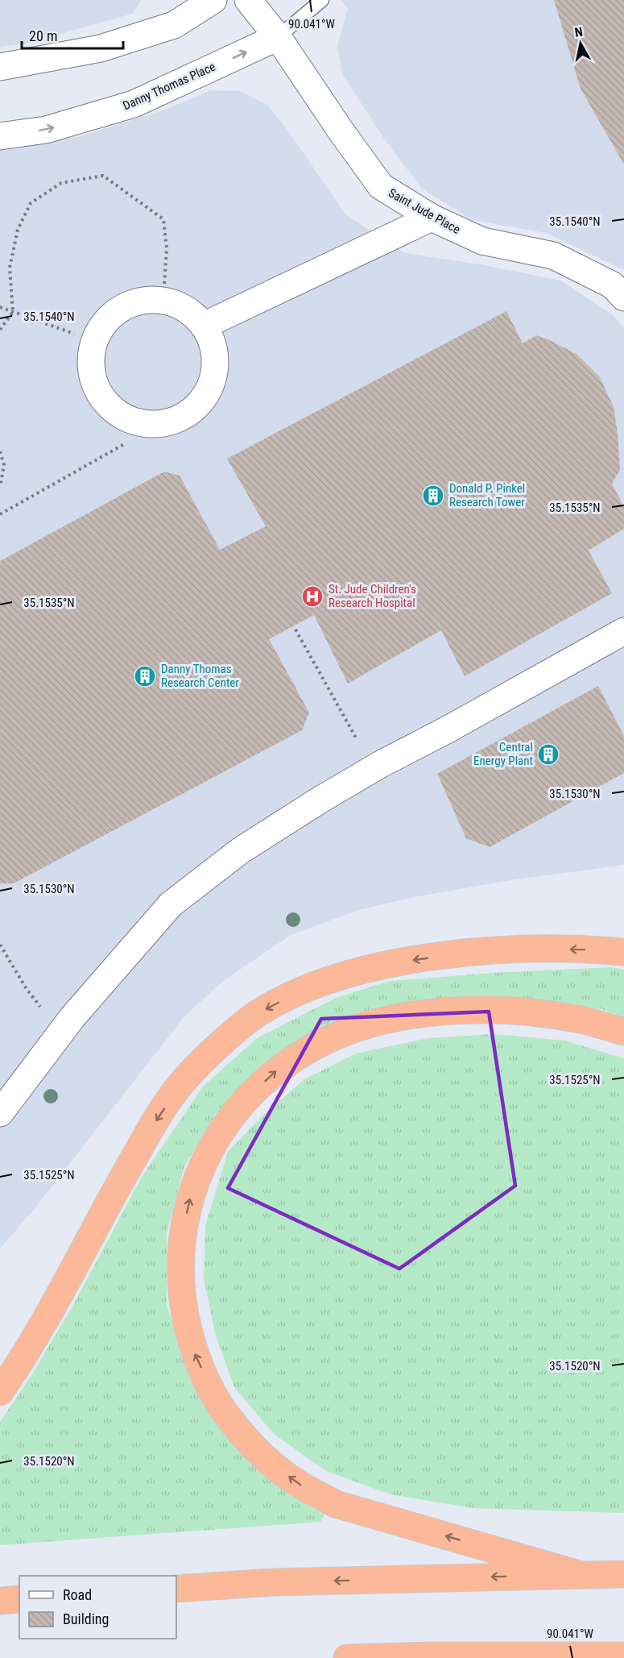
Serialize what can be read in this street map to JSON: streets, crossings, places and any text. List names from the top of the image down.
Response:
{
  "streets": {
    "street": ["Danny Thomas Place", "Saint Jude Place"]
  },
  "crossings": [
    ["Danny Thomas Place", "Saint Jude Place"]
  ],
  "one_way": ["Danny Thomas Place"],
  "places": {
    "building": ["Donald P. Pinkel Research Tower", "Danny Thomas Research Center", "Central Energy Plant"],
    "hospital": ["St. Jude Children's Research Hospital"]
  },
  "legend": ["Road", "Building"],
  "scale_bar": "20 m",
  "north": "top",
  "coordinates": [
    "90.041°W",
    "35.1540°N",
    "35.1535°N",
    "35.1530°N",
    "35.1525°N",
    "35.1520°N"
  ]
}
